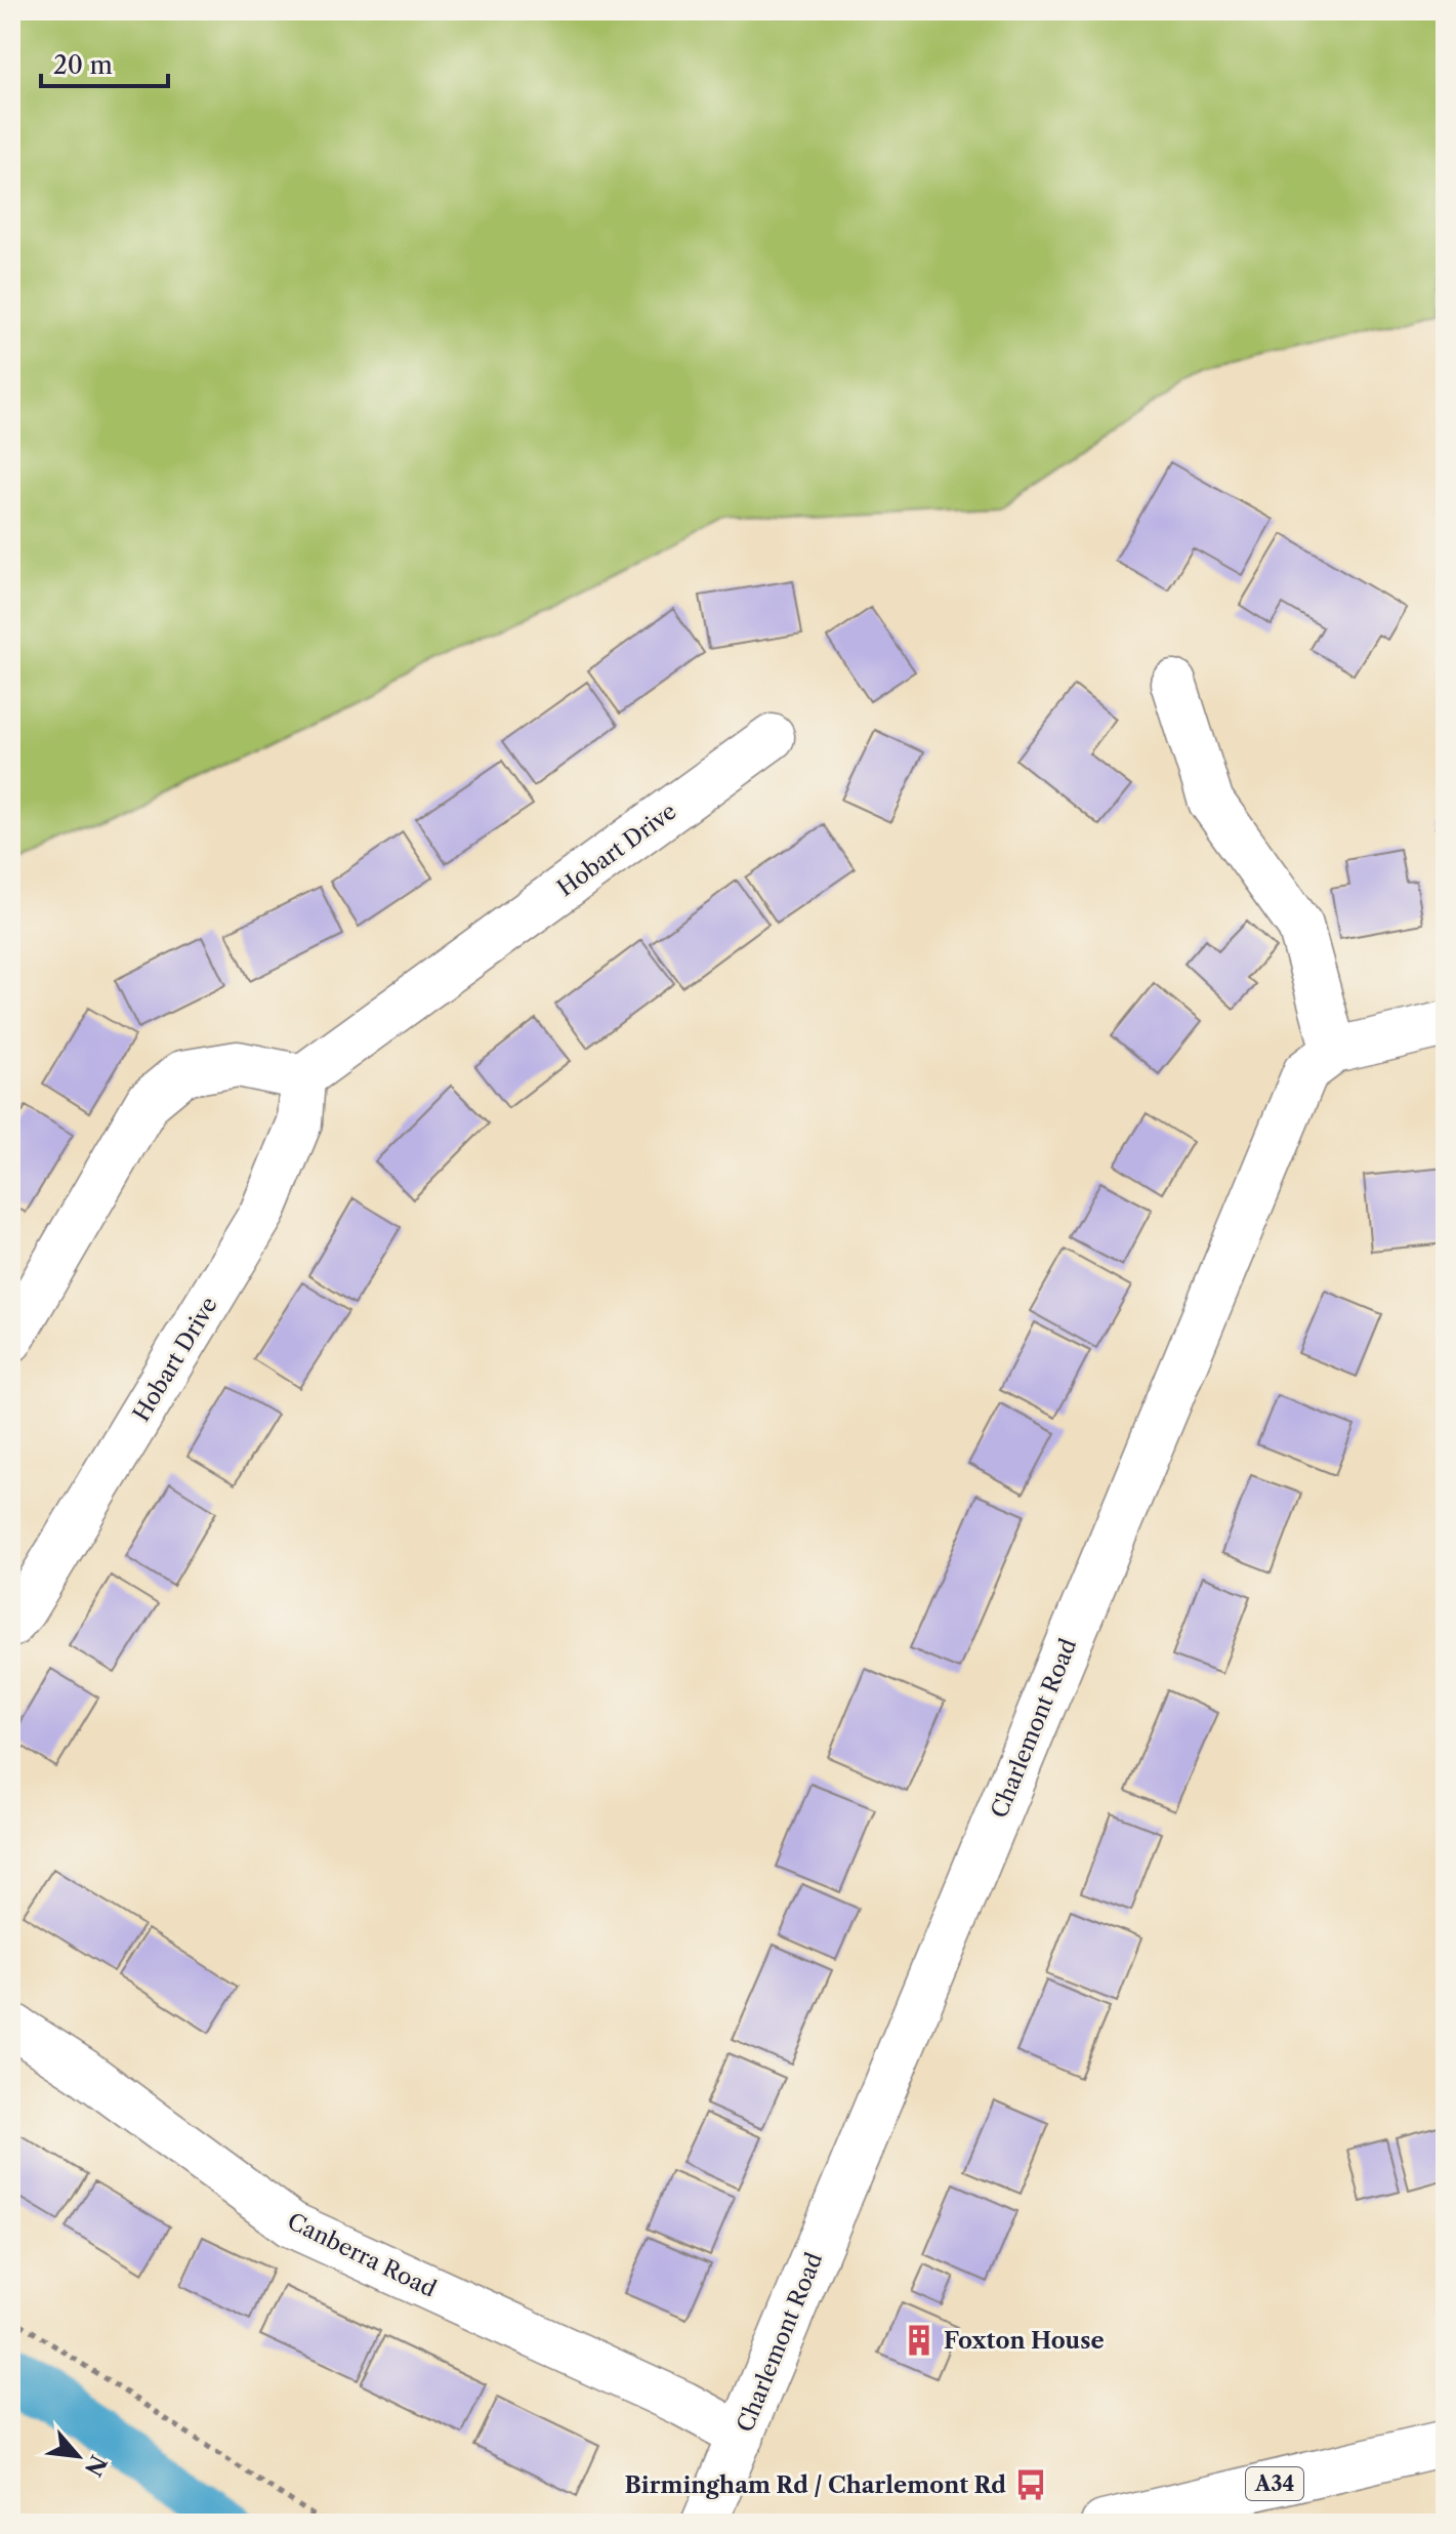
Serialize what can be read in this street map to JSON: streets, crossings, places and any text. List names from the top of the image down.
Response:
{
  "streets": {
    "main road": [
      "Hobart Drive",
      "Charlemont Road",
      "Canberra Road",
      "A34"
    ]
  },
  "crossings": [
    ["Charlemont Road", "Canberra Road"]
  ],
  "places": {
    "building": ["Foxton House"],
    "bus stop": ["Birmingham Rd / Charlemont Rd"]
  },
  "scale_bar": "20 m",
  "north": "bottom right"
}
